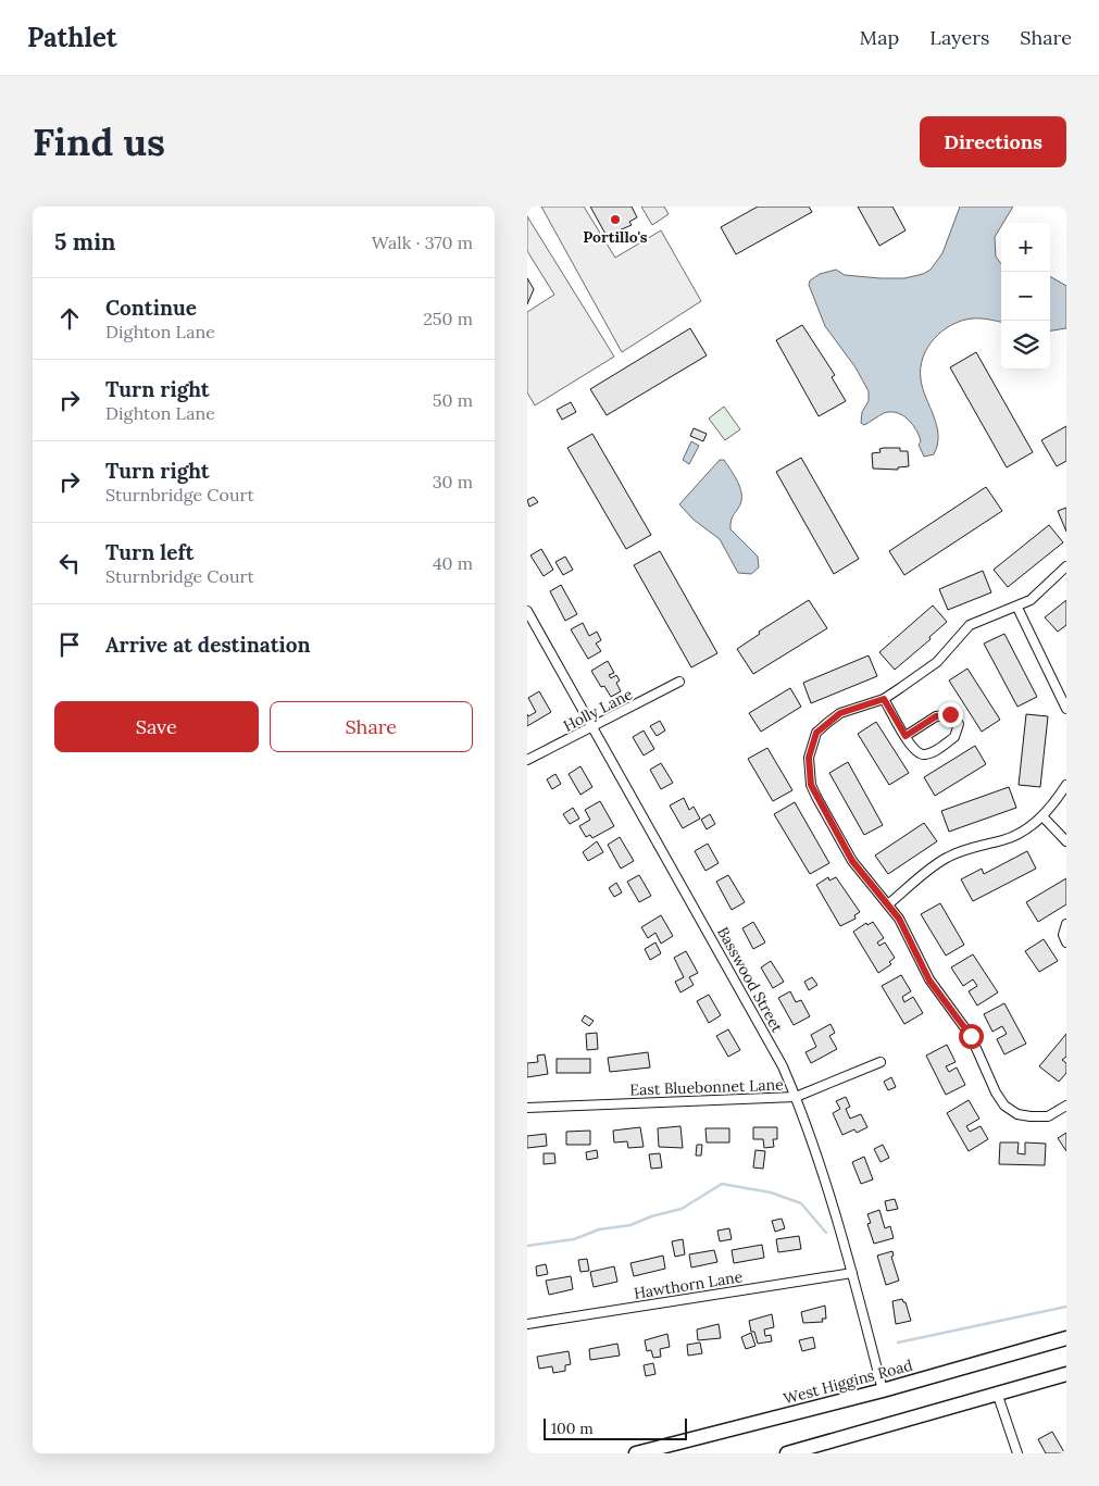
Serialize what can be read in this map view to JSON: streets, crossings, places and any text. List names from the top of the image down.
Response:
{
  "streets": {
    "main road": ["West Higgins Road"],
    "street": [
      "Holly Lane",
      "Basswood Street",
      "East Bluebonnet Lane",
      "Hawthorn Lane"
    ]
  },
  "crossings": [
    ["Holly Lane", "Basswood Street"],
    ["Basswood Street", "East Bluebonnet Lane"],
    ["Basswood Street", "Hawthorn Lane"],
    ["Basswood Street", "West Higgins Road"]
  ],
  "places": ["Portillo's"],
  "scale_bar": "100 m",
  "page": {
    "header": "Pathlet",
    "nav": ["Map", "Layers", "Share"],
    "buttons": [
      "Directions",
      ["Save", "Share"]
    ],
    "title": "Find us",
    "heading": ["5 min", "Walk · 370 m"],
    "map_buttons": ["+", "−"],
    "list": [
      ["Continue", "Dighton Lane", "250 m"],
      ["Turn right", "Dighton Lane", "50 m"],
      ["Turn right", "Sturnbridge Court", "30 m"],
      ["Turn left", "Sturnbridge Court", "40 m"],
      "Arrive at destination"
    ],
    "scale": "100 m"
  }
}
